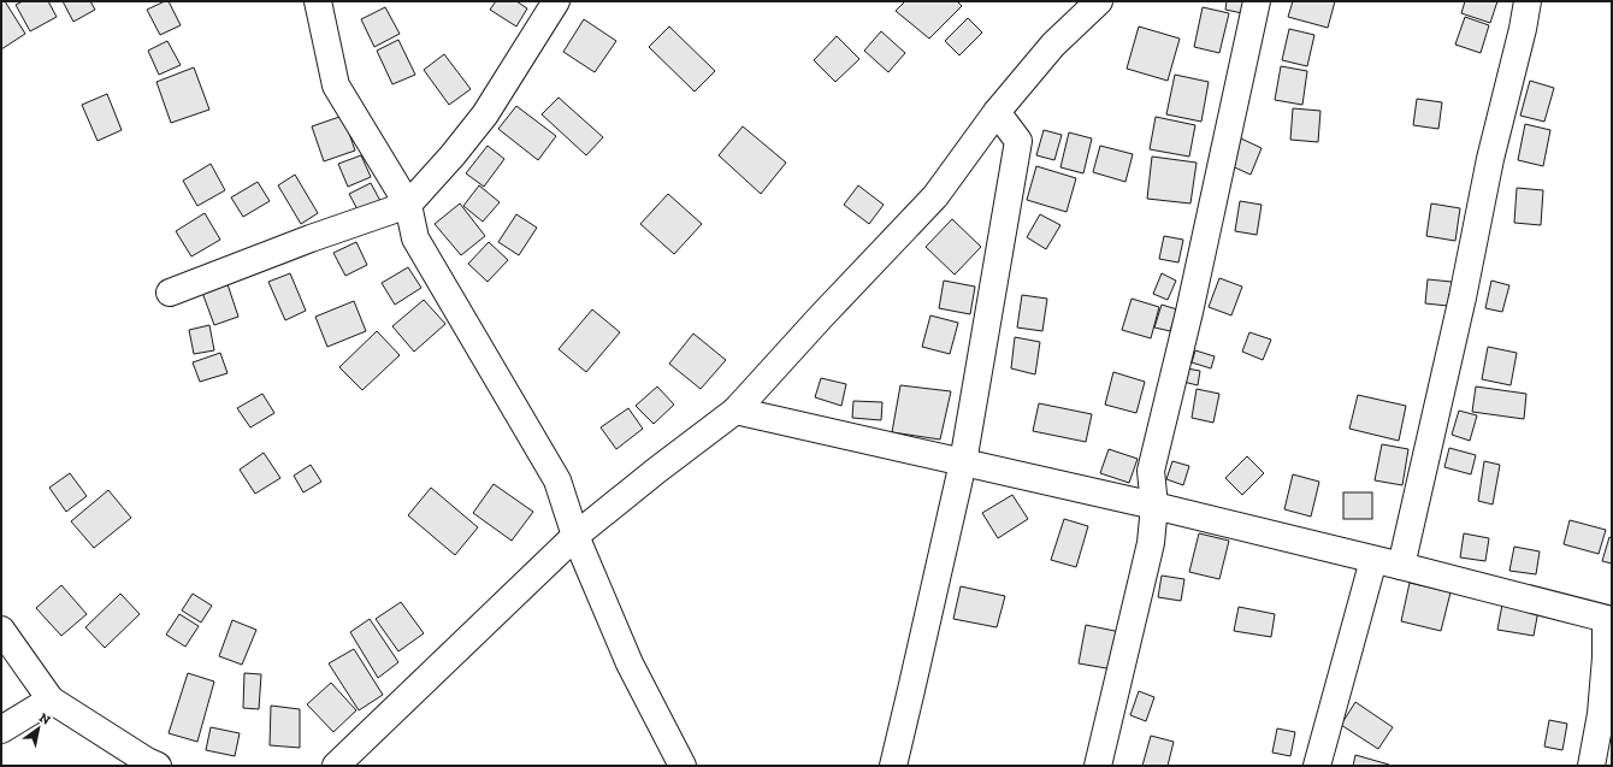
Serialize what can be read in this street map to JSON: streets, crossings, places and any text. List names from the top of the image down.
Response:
{
  "north": "top right"
}
